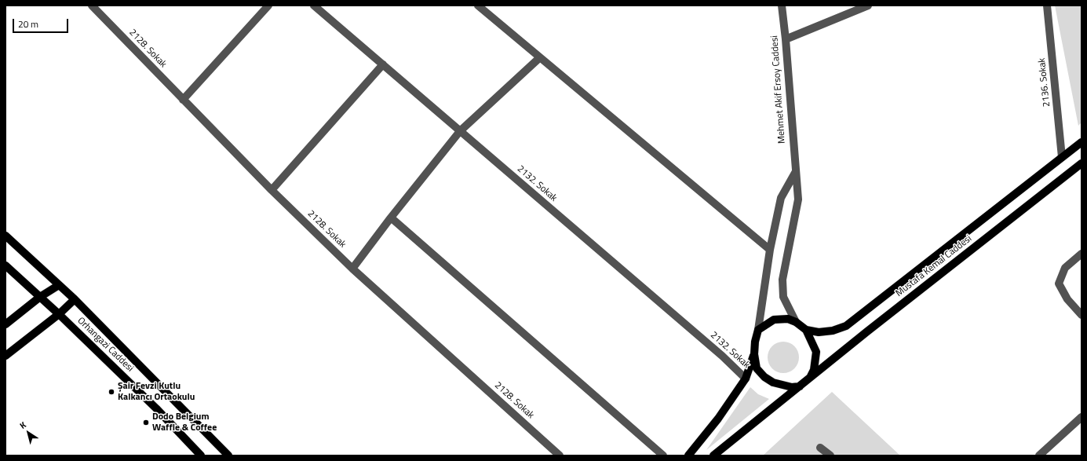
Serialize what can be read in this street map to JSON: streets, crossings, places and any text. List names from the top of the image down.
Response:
{
  "streets": {
    "main road": ["Mustafa Kemal Caddesi", "Orhangazi Caddesi"],
    "street": [
      "2128. Sokak",
      "2136. Sokak",
      "Mehmet Akif Ersoy Caddesi",
      "2132. Sokak"
    ]
  },
  "crossings": [
    ["2136. Sokak", "Mustafa Kemal Caddesi"],
    ["Mehmet Akif Ersoy Caddesi", "Mustafa Kemal Caddesi"]
  ],
  "places": ["Şair Fevzi Kutlu Kalkancı Ortaokulu", "Dodo Belgium Waffle & Coffee"],
  "scale_bar": "20 m",
  "north": "top left"
}
